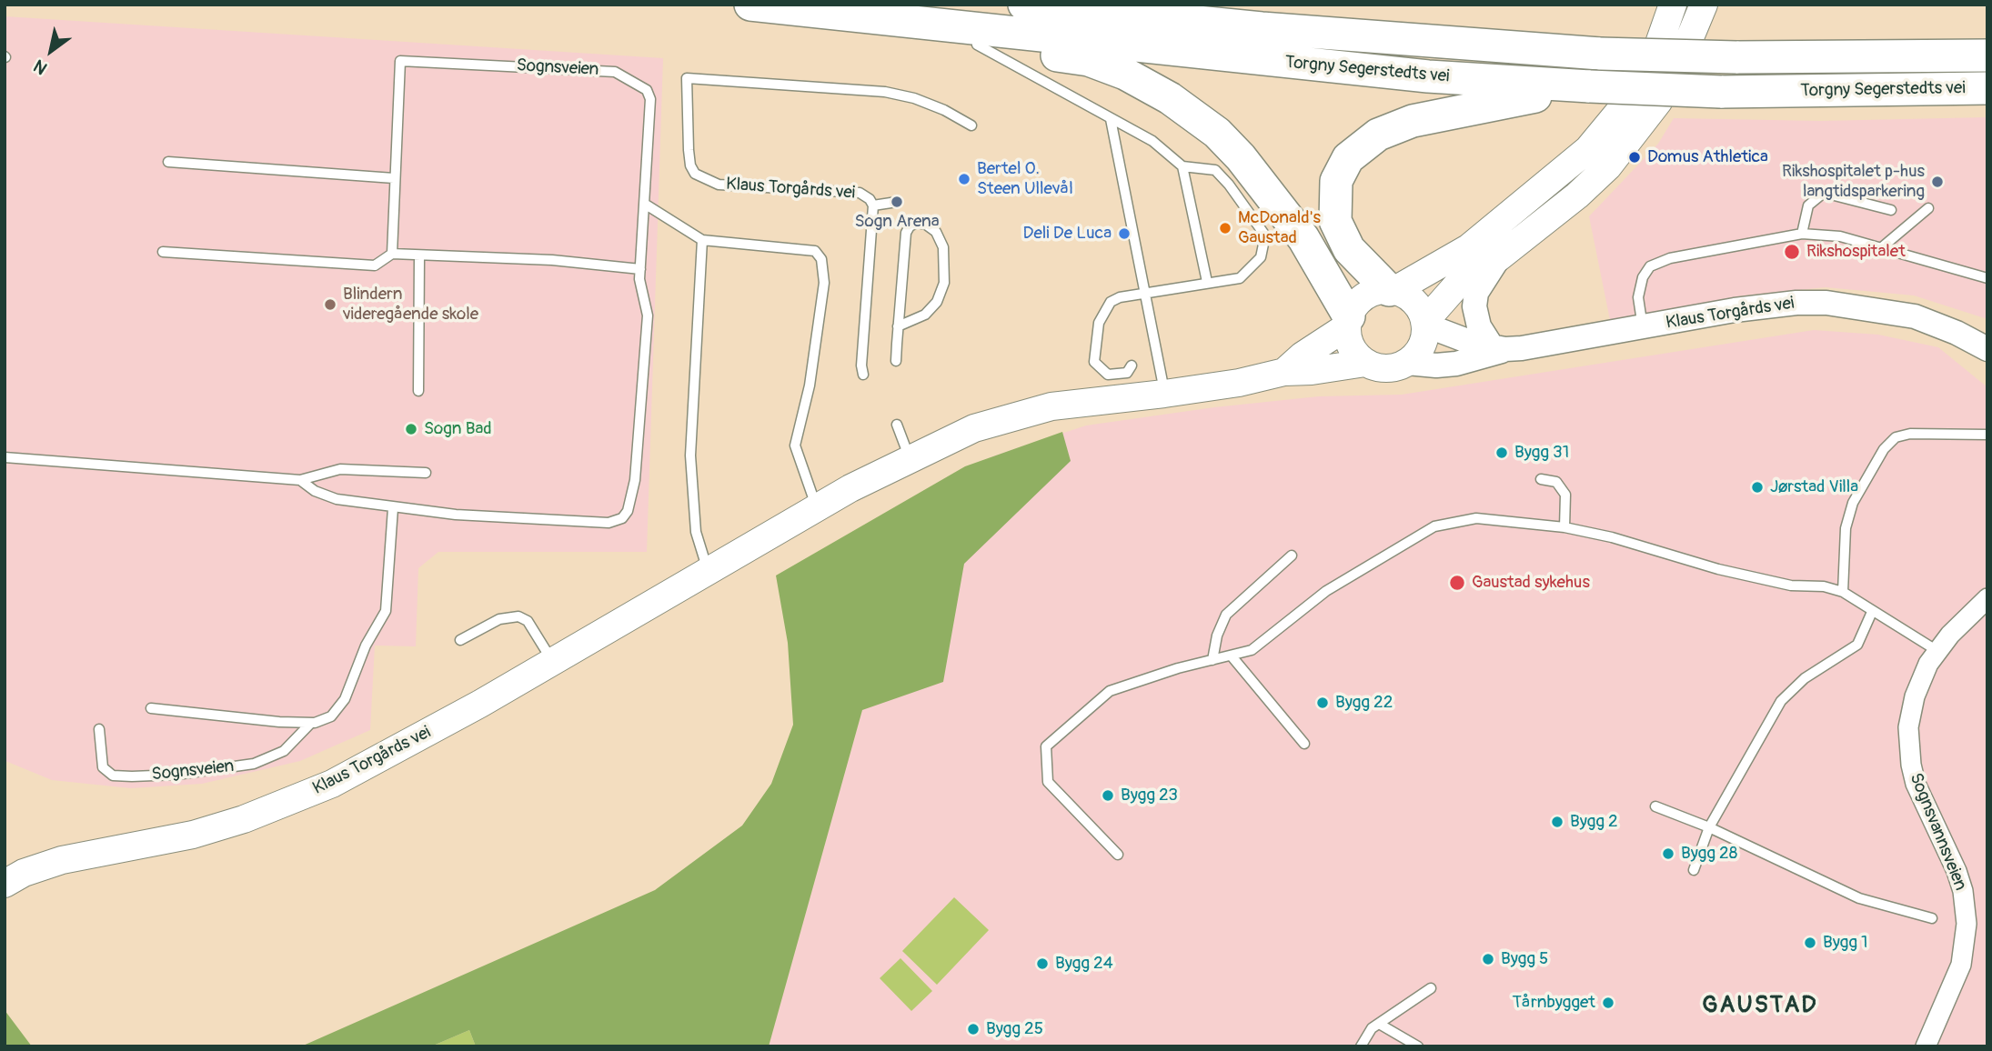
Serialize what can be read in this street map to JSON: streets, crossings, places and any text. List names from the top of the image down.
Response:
{
  "streets": {
    "highway": ["Torgny Segerstedts vei"],
    "main road": ["Klaus Torgårds vei"],
    "street": ["Sognsvannsveien"],
    "lane": ["Sognsveien"]
  },
  "districts": ["GAUSTAD"],
  "places": [
    "Domus Athletica",
    "Bertel O. Steen Ullevål",
    "Rikshospitalet p-hus langtidsparkering",
    "Sogn Arena",
    "McDonald's Gaustad",
    "Deli De Luca",
    "Rikshospitalet",
    "Blindern videregående skole",
    "Sogn Bad",
    "Bygg 31",
    "Jørstad Villa",
    "Gaustad sykehus",
    "Bygg 22",
    "Bygg 23",
    "Bygg 2",
    "Bygg 28",
    "Bygg 1",
    "Bygg 5",
    "Bygg 24",
    "Tårnbygget",
    "Bygg 25"
  ],
  "north": "bottom left"
}
